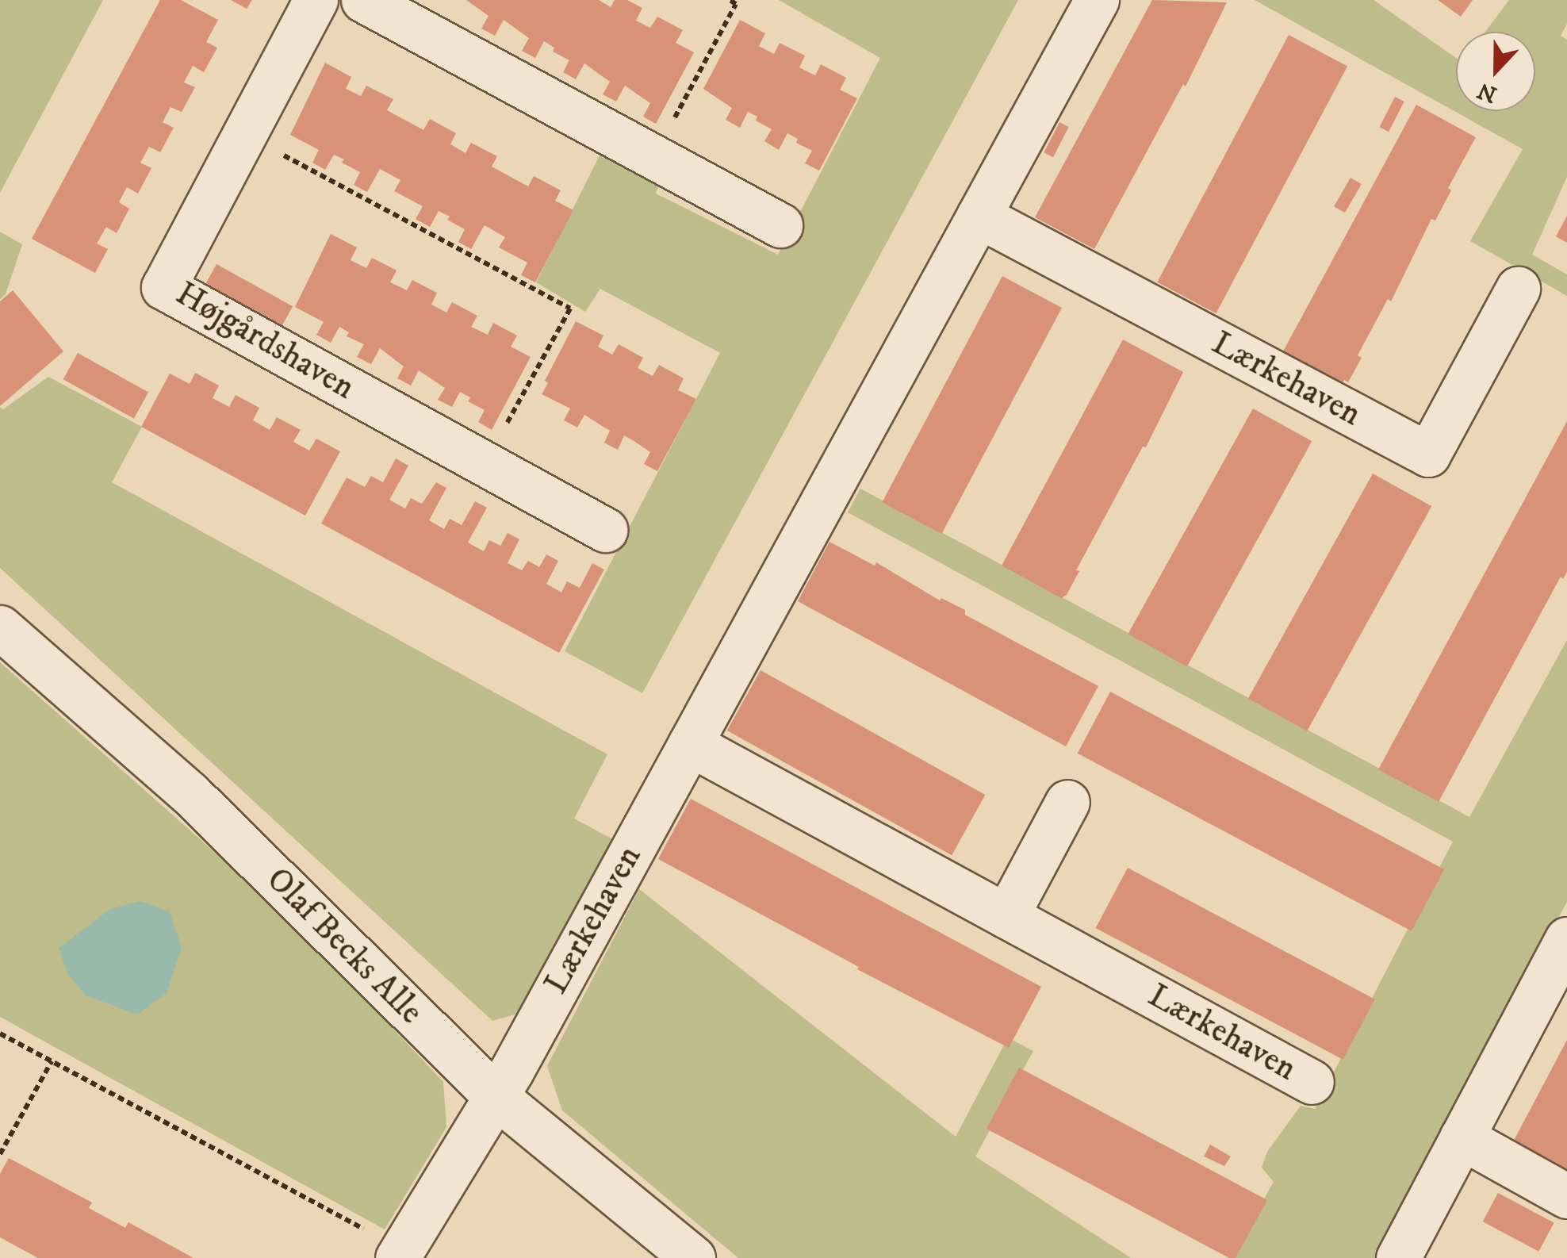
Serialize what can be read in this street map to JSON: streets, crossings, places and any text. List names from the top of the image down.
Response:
{
  "streets": {
    "street": ["Højgårdshaven", "Lærkehaven", "Olaf Becks Alle"]
  },
  "crossings": [
    ["Lærkehaven", "Olaf Becks Alle"]
  ],
  "north": "bottom"
}
